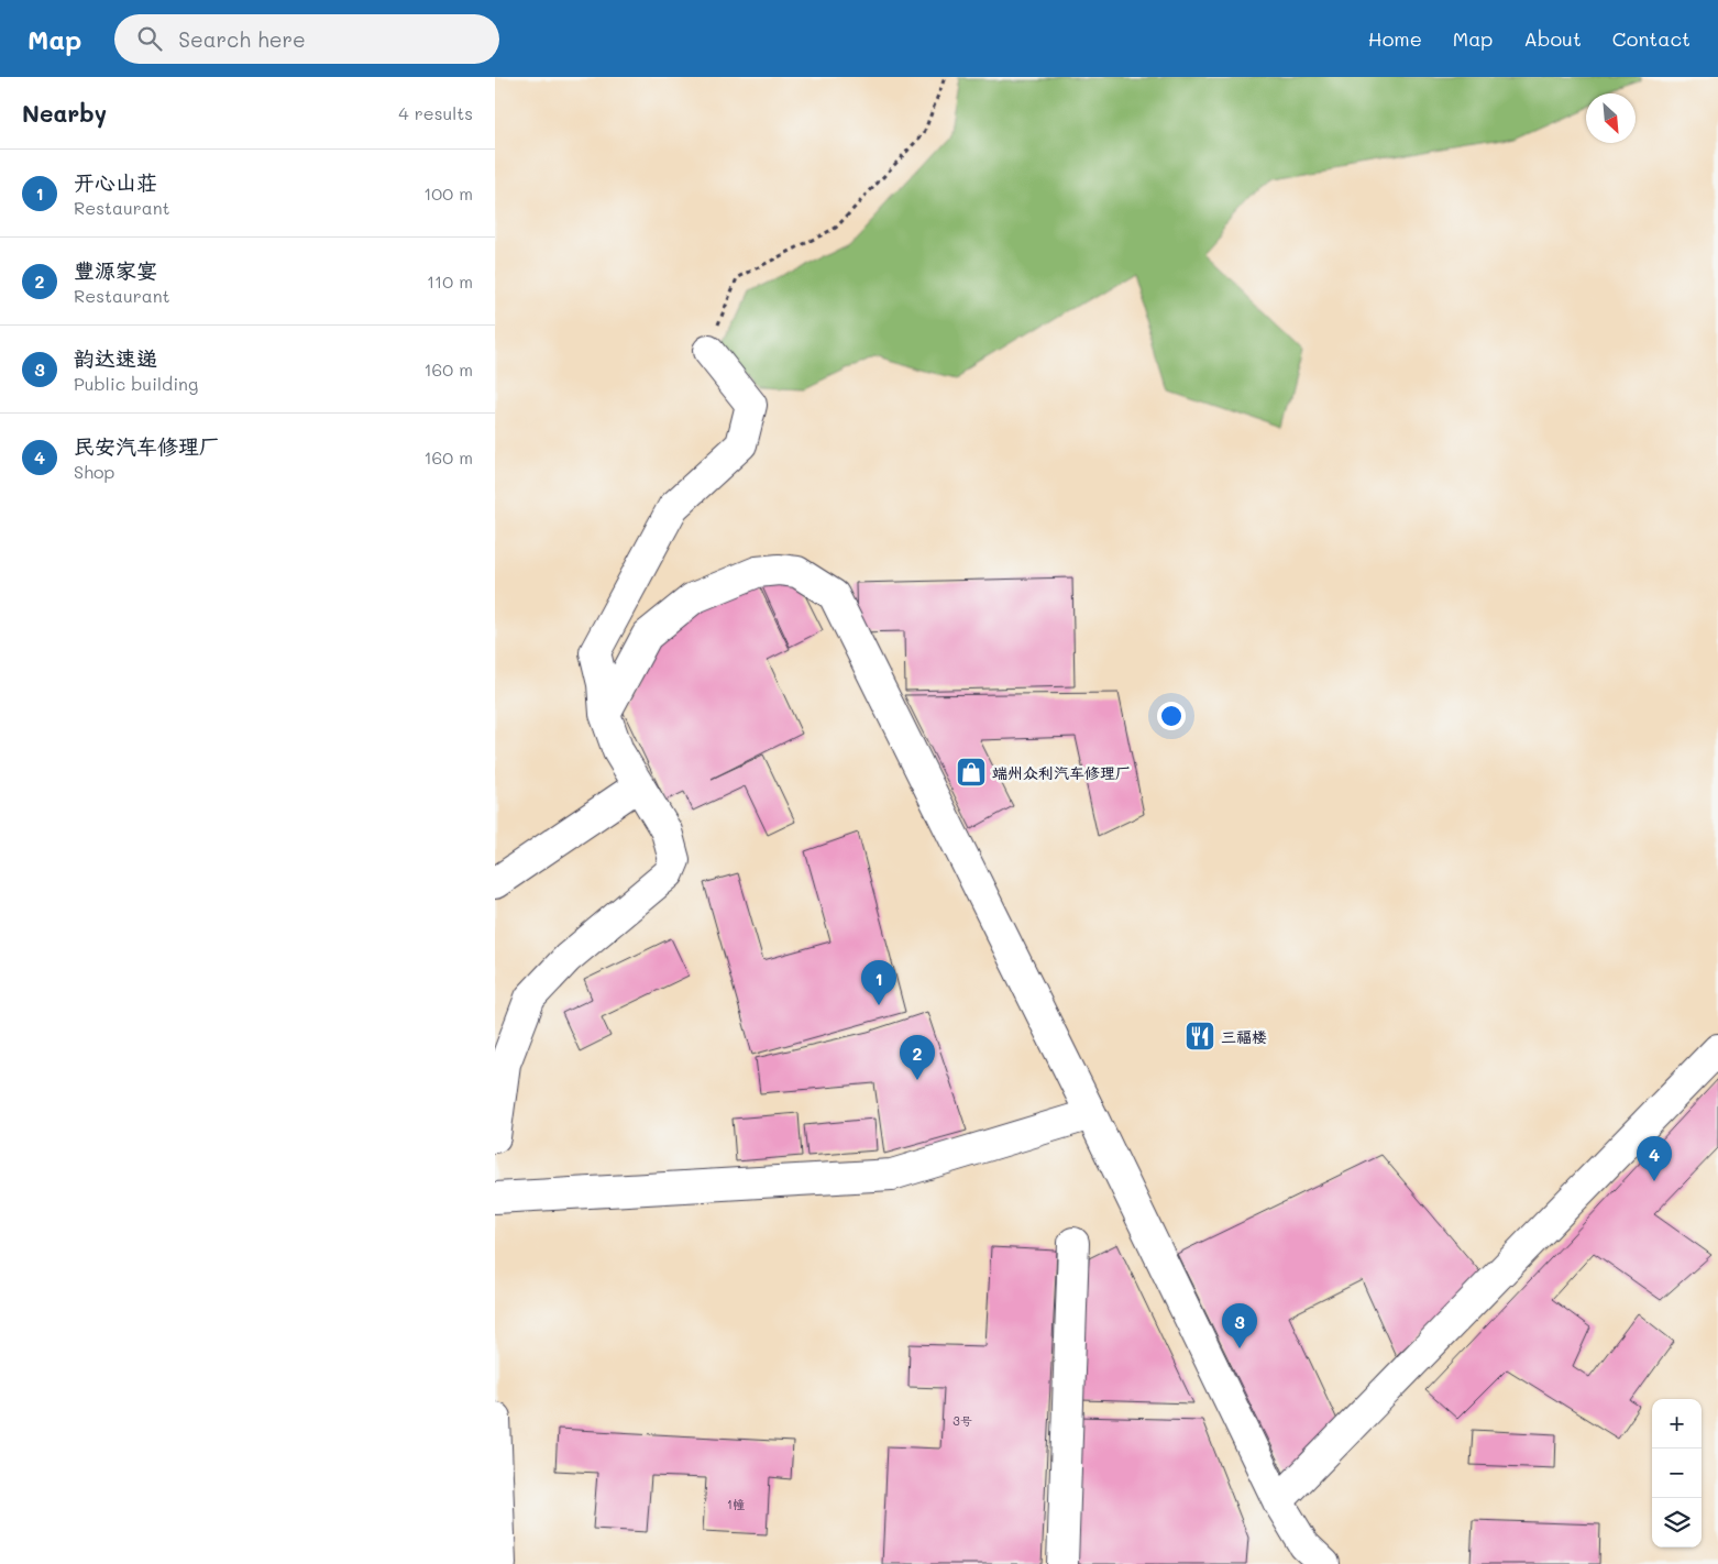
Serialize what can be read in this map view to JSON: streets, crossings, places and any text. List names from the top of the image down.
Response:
{
  "places": {
    "shop": ["端州众利汽车修理厂"],
    "restaurant": ["三福楼"]
  },
  "house_numbers": ["3号", "1幢"],
  "north": "bottom right",
  "page": {
    "header": "Map",
    "search": "Search here",
    "nav": [
      "Home",
      "Map",
      "About",
      "Contact"
    ],
    "heading": ["Nearby", "4 results"],
    "list": [
      {
        "mark": "1",
        "name": "开心山荘",
        "note": "Restaurant",
        "value": "100 m"
      },
      {
        "mark": "2",
        "name": "豐源家宴",
        "note": "Restaurant",
        "value": "110 m"
      },
      {
        "mark": "3",
        "name": "韵达速递",
        "note": "Public building",
        "value": "160 m"
      },
      {
        "mark": "4",
        "name": "民安汽车修理厂",
        "note": "Shop",
        "value": "160 m"
      }
    ],
    "pins": [
      "1",
      "2",
      "4",
      "3"
    ],
    "map_buttons": ["+", "−"]
  }
}
